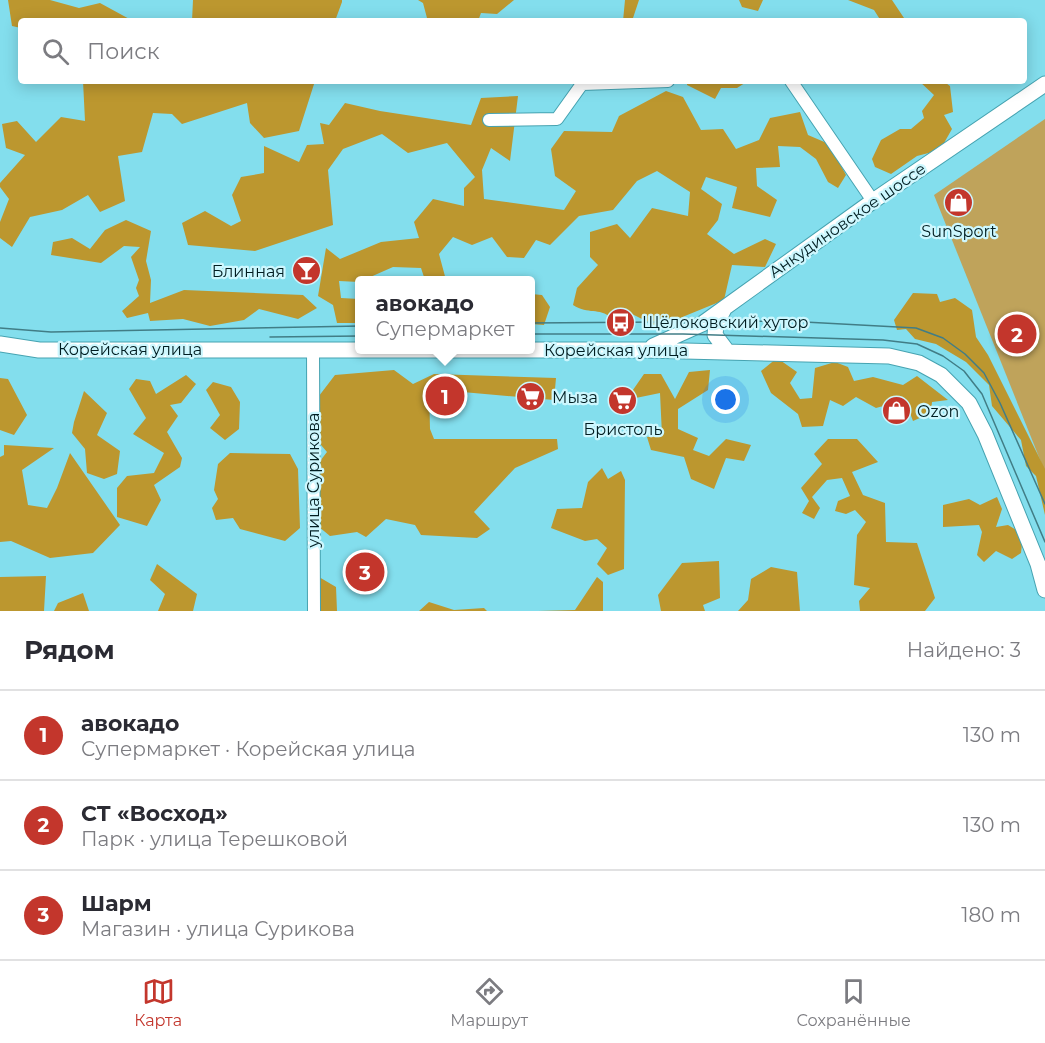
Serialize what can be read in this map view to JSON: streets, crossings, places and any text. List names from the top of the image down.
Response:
{
  "streets": {
    "street": ["Анкудиновское шоссе", "Корейская улица", "улица Сурикова"]
  },
  "crossings": [
    ["Анкудиновское шоссе", "Корейская улица"],
    ["Корейская улица", "улица Сурикова"]
  ],
  "places": {
    "shop": ["SunSport", "Ozon"],
    "bar": ["Блинная"],
    "bus stop": ["Щёлоковский хутор"],
    "supermarket": ["Мыза", "Бристоль"]
  },
  "page": {
    "search": "Поиск",
    "popup": ["авокадо", "Супермаркет"],
    "pins": ["2", "1", "3"],
    "heading": ["Рядом", "Найдено: 3"],
    "list": [
      {
        "mark": "1",
        "name": "авокадо",
        "note": "Супермаркет · Корейская улица",
        "value": "130 m"
      },
      {
        "mark": "2",
        "name": "СТ «Восход»",
        "note": "Парк · улица Терешковой",
        "value": "130 m"
      },
      {
        "mark": "3",
        "name": "Шарм",
        "note": "Магазин · улица Сурикова",
        "value": "180 m"
      }
    ],
    "nav": ["Карта", "Маршрут", "Сохранённые"]
  }
}
